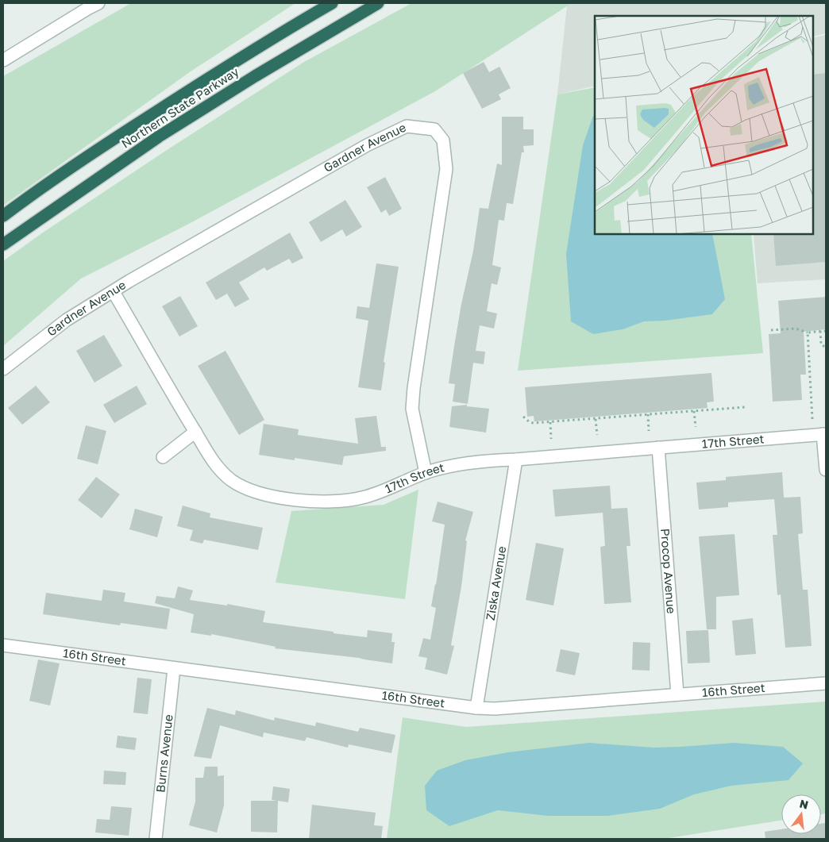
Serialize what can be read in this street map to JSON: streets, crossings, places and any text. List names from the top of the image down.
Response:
{
  "streets": {
    "highway": ["Northern State Parkway"],
    "street": [
      "Gardner Avenue",
      "17th Street",
      "Procop Avenue",
      "Ziska Avenue",
      "16th Street",
      "Burns Avenue"
    ]
  },
  "crossings": [
    ["Gardner Avenue", "17th Street"],
    ["17th Street", "Procop Avenue"],
    ["17th Street", "Ziska Avenue"],
    ["Procop Avenue", "16th Street"],
    ["Ziska Avenue", "16th Street"],
    ["16th Street", "Burns Avenue"]
  ],
  "north": "top"
}
